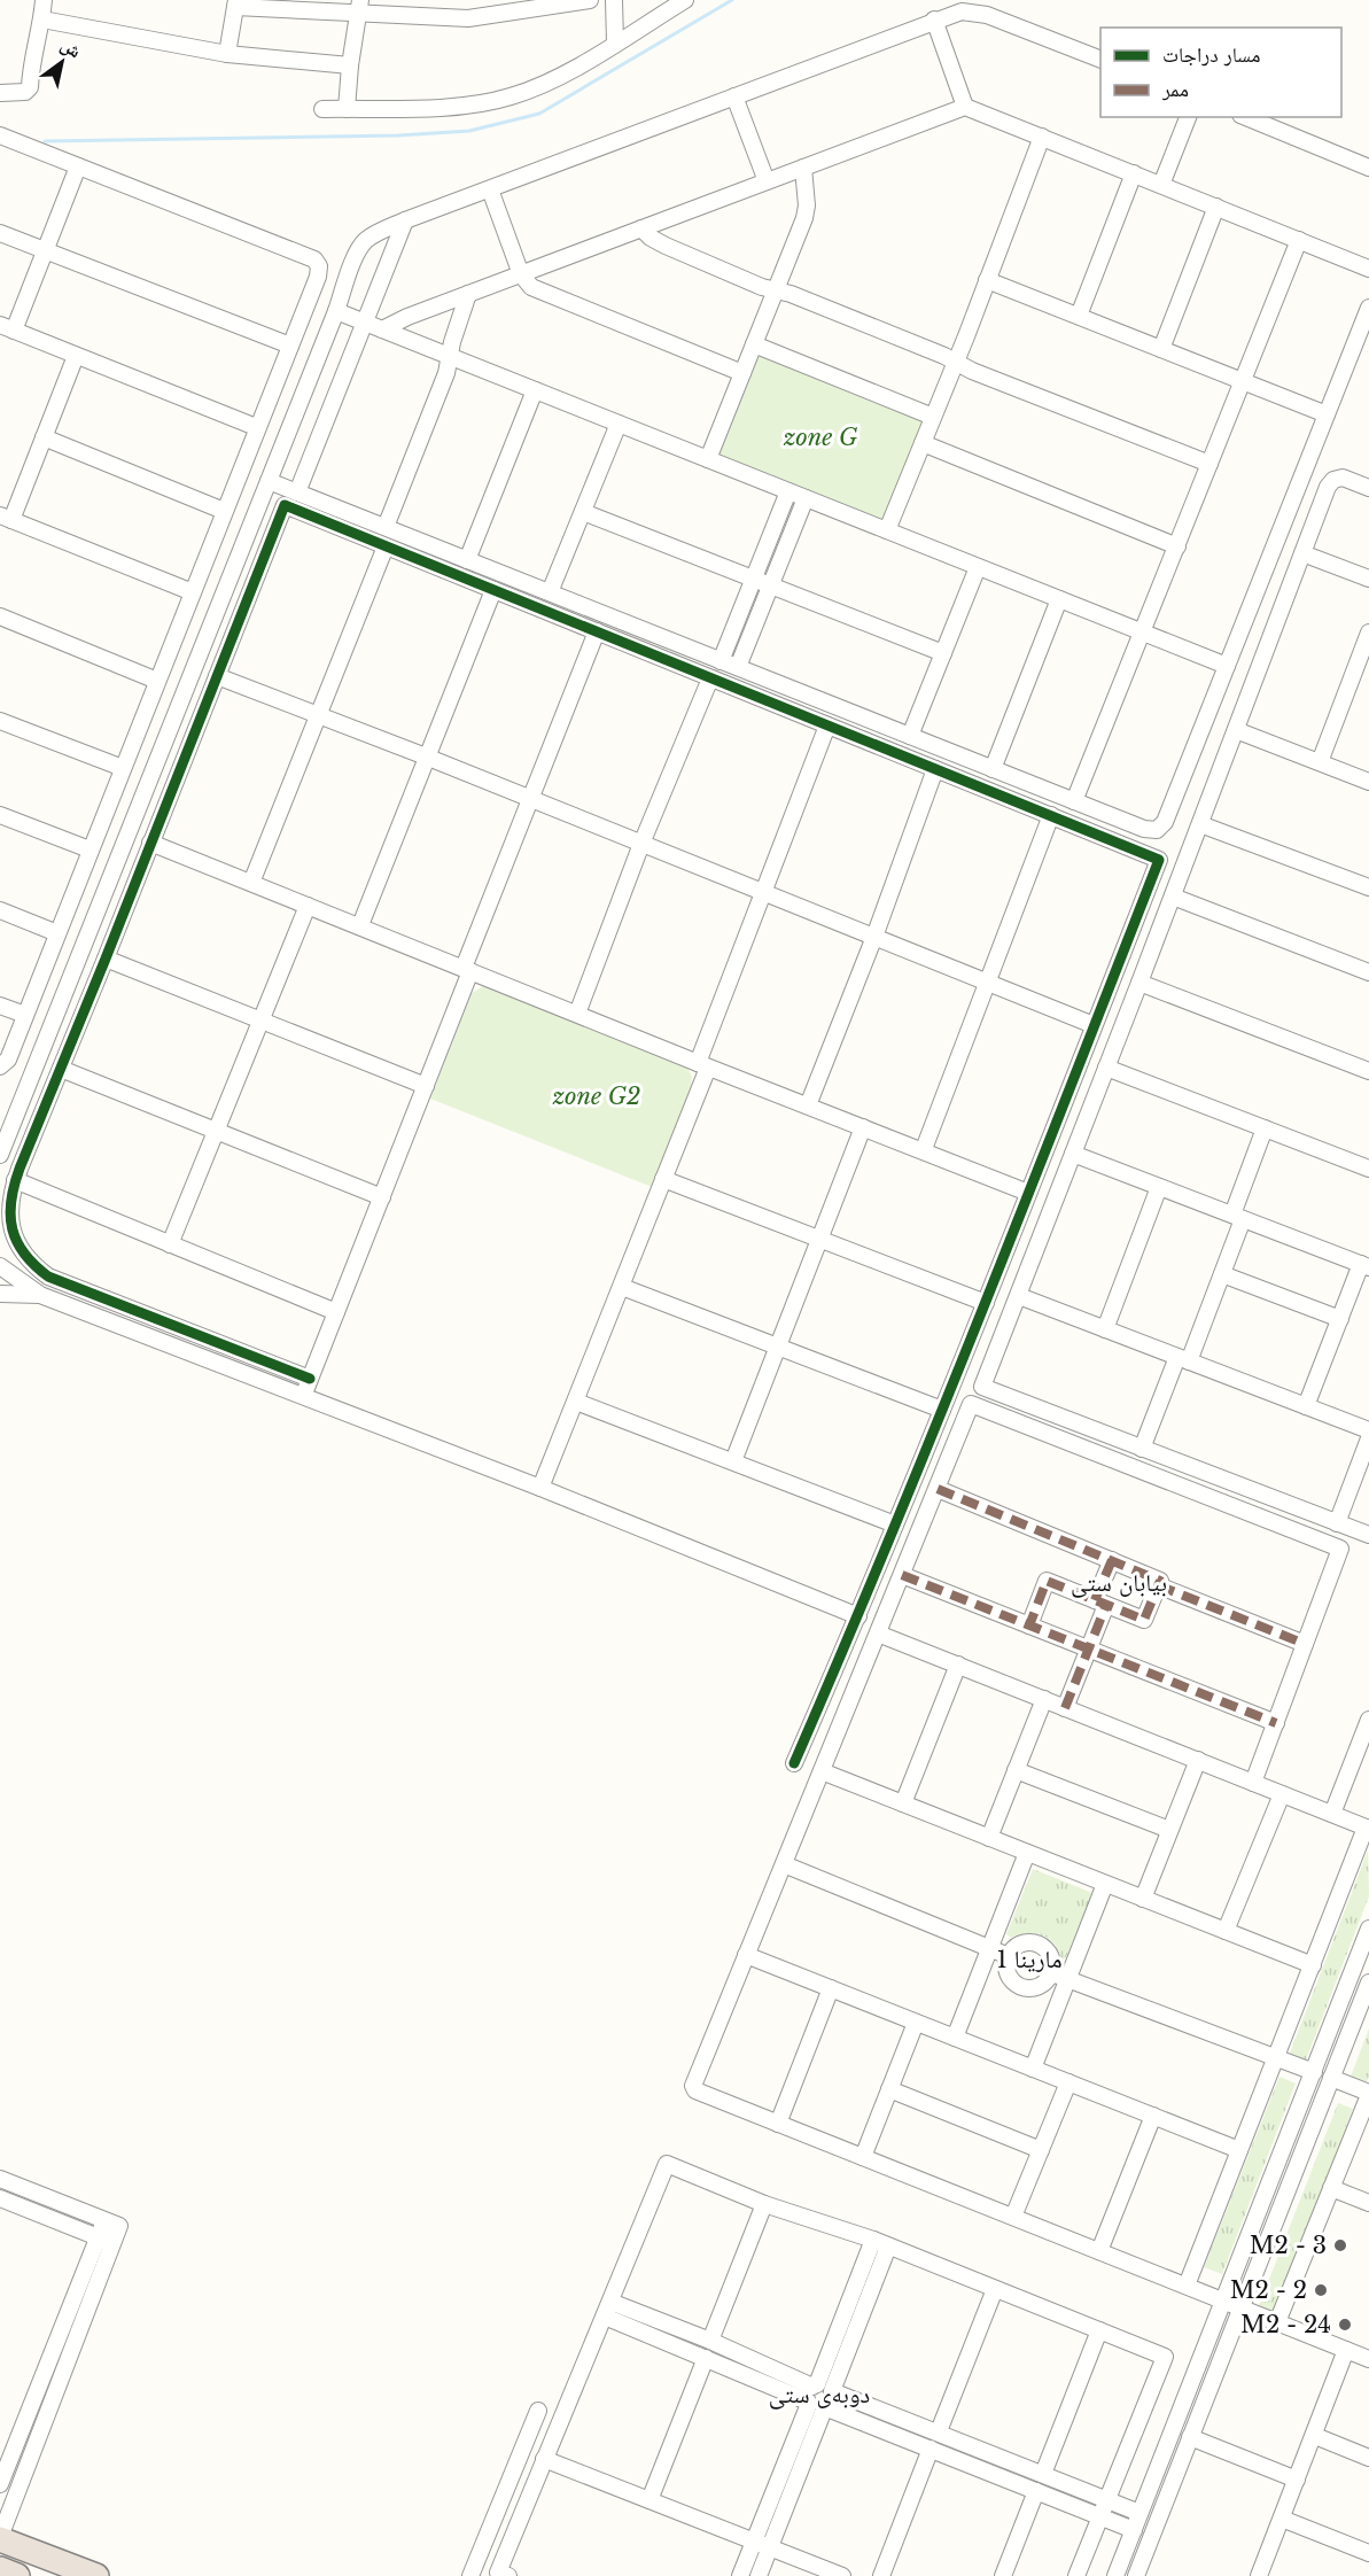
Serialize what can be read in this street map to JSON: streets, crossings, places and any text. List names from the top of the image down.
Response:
{
  "districts": ["بیابان ستی", "مارینا 1", "دوبه‌ی ستی"],
  "parks": ["zone G", "zone G2"],
  "places": ["M2 - 3", "M2 - 2", "M2 - 24"],
  "legend": ["مسار دراجات", "ممر"],
  "north": "top right"
}
